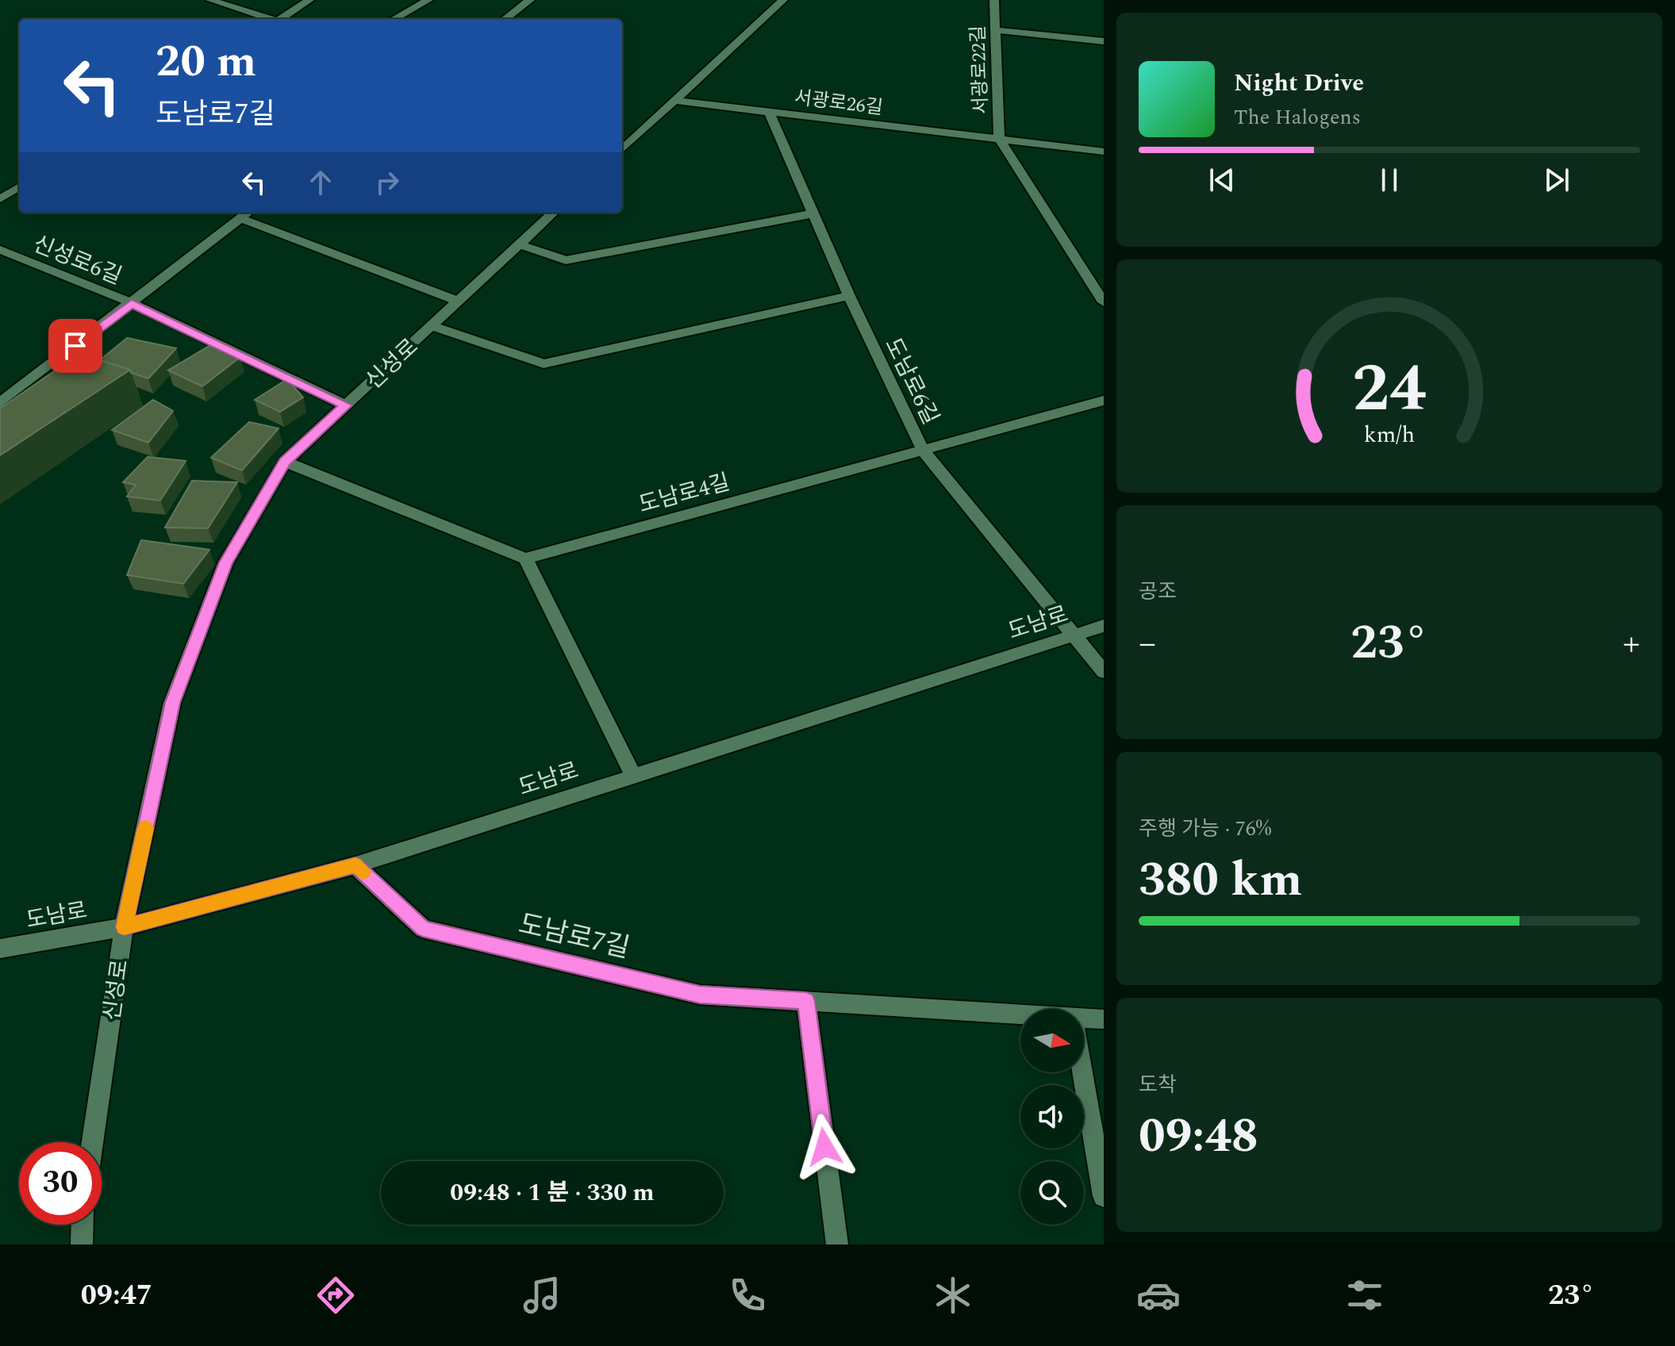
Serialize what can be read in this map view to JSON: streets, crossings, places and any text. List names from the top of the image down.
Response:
{
  "streets": {
    "street": [
      "서광로22길",
      "서광로26길",
      "신성로6길",
      "신성로",
      "도남로6길",
      "도남로4길",
      "도남로",
      "도남로7길"
    ]
  },
  "crossings": [
    ["서광로22길", "서광로26길"],
    ["서광로26길", "도남로6길"],
    ["신성로6길", "신성로"],
    ["신성로", "도남로6길"],
    ["신성로", "도남로"],
    ["도남로6길", "도남로4길"],
    ["도남로6길", "도남로"],
    ["도남로", "도남로7길"]
  ],
  "north": "right",
  "page": {
    "turn": ["20 m", "도남로7길"],
    "song": ["Night Drive", "The Halogens"],
    "tile": [
      "공조",
      ["주행 가능 · 76%", "380 km"],
      ["도착", "09:48"]
    ],
    "heat": ["−", "23°", "+"],
    "limit": "30",
    "trip": "09:48 · 1 분 · 330 m",
    "tabs": ["09:47", "23°"],
    "gauge": ["24", "km/h"]
  }
}
